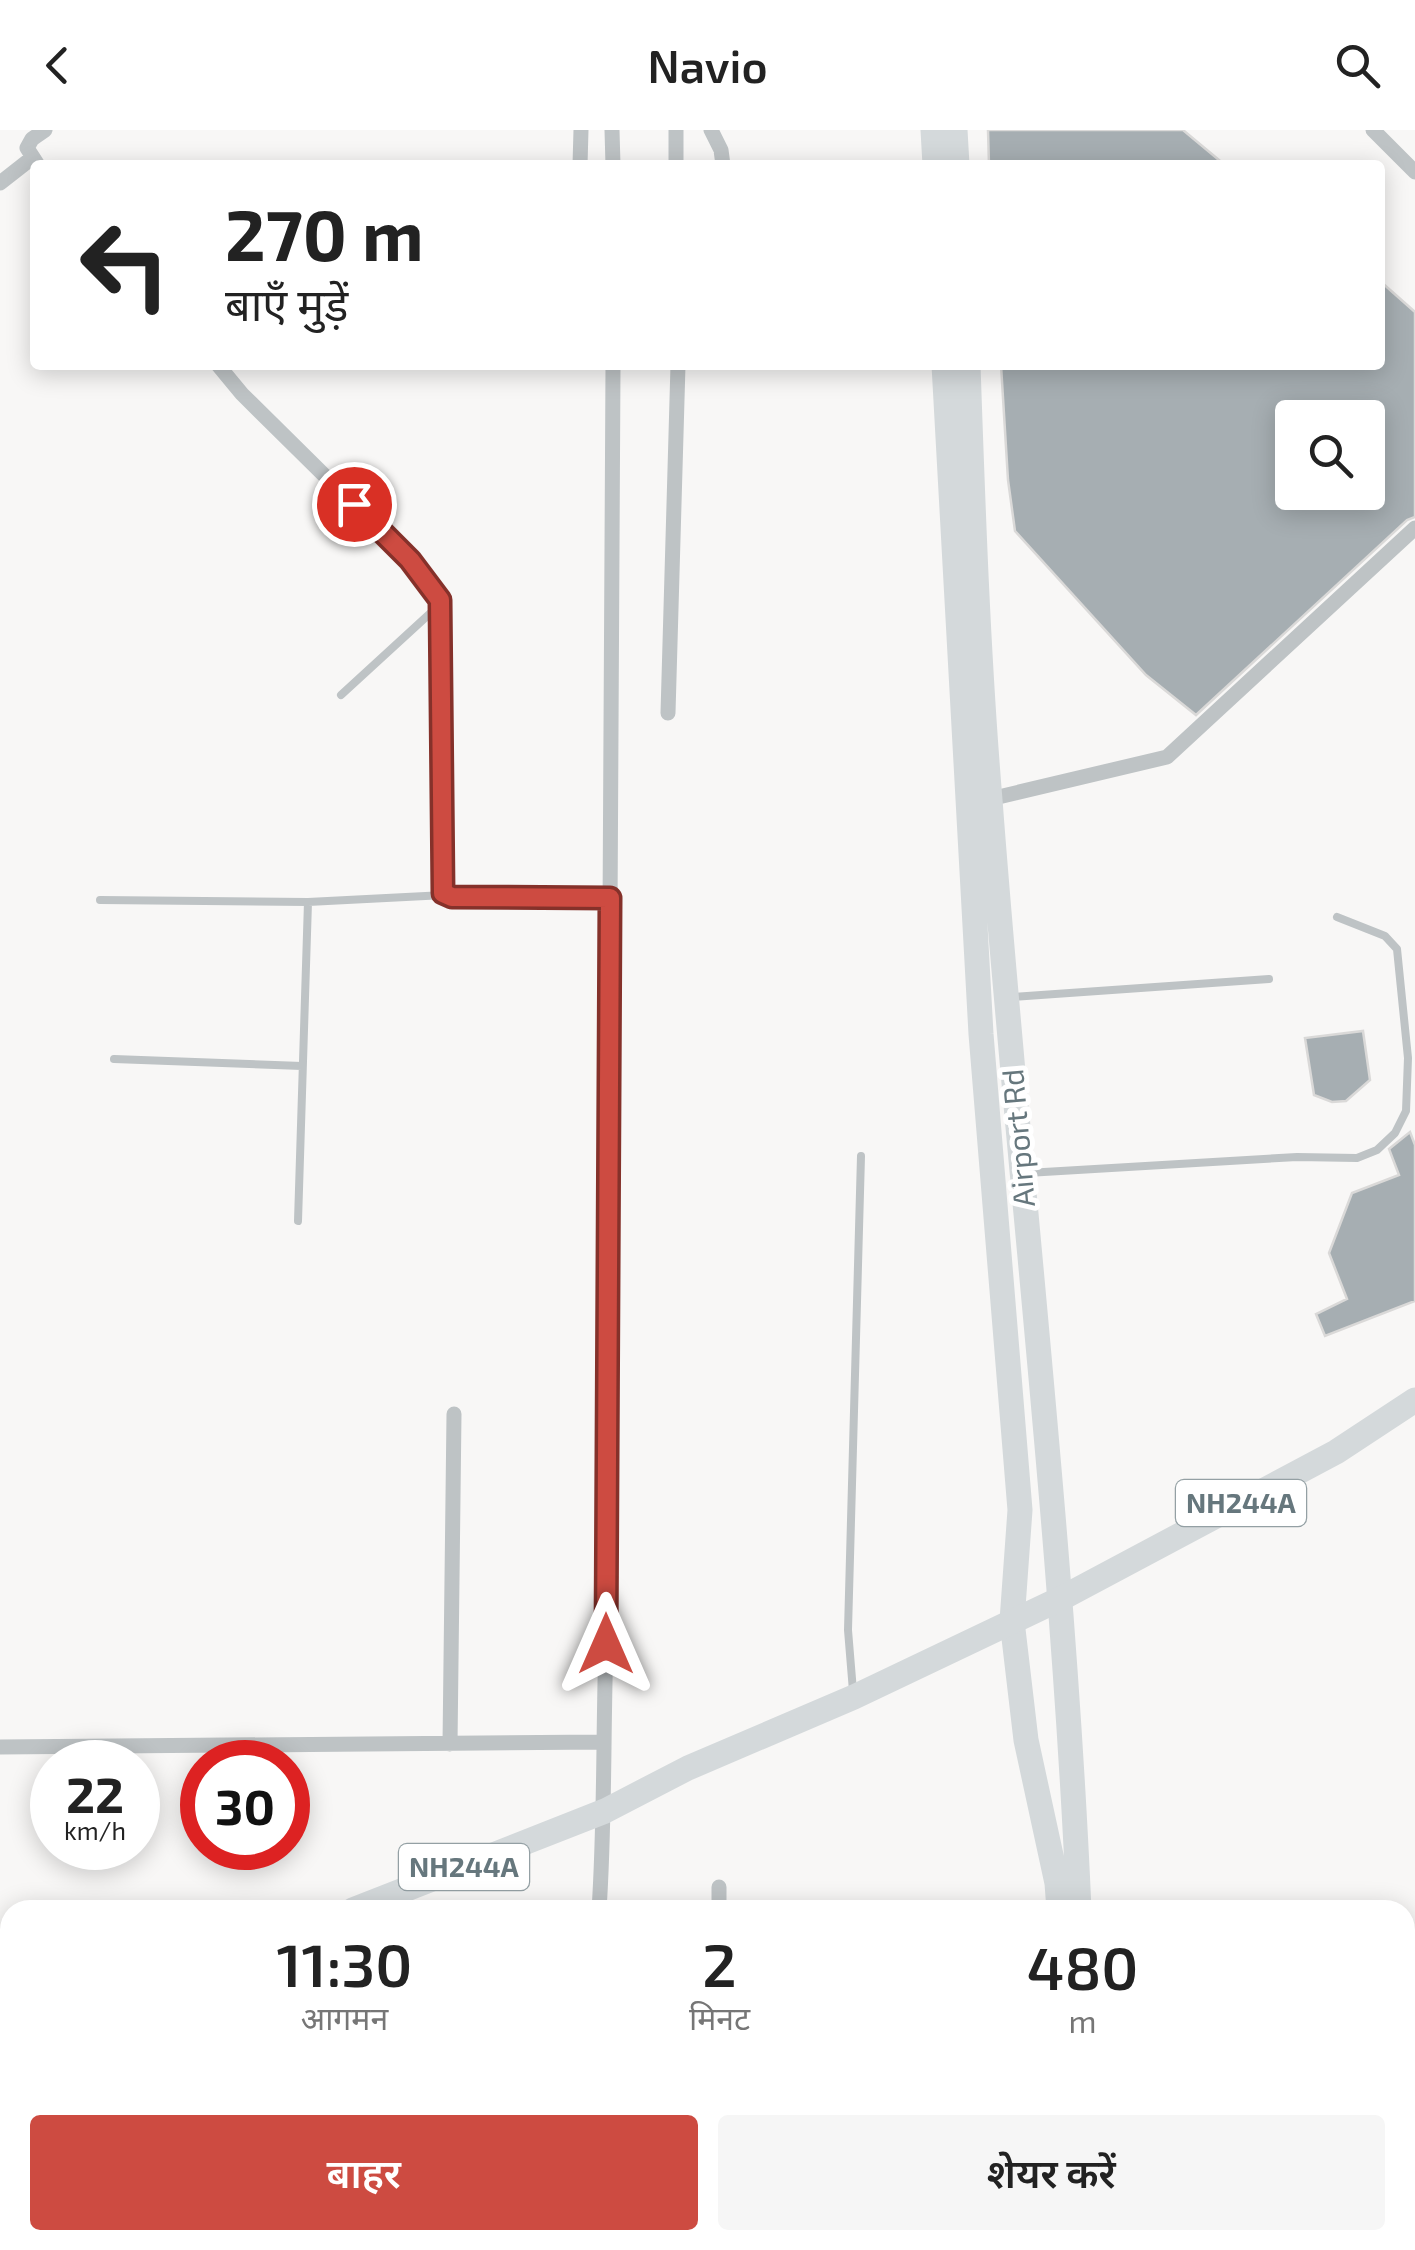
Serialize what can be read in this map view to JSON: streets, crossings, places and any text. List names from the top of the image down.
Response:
{
  "streets": {
    "main road": ["Airport Rd", "NH244A"]
  },
  "crossings": [
    ["Airport Rd", "NH244A"]
  ],
  "page": {
    "header": "Navio",
    "turn": ["270 m", "बाएँ मुड़ें"],
    "speed": "22 km/h",
    "limit": "30",
    "eta": [
      "11:30",
      "आगमन",
      "2",
      "मिनट",
      "480",
      "m"
    ],
    "buttons": ["बाहर", "शेयर करें"]
  }
}
